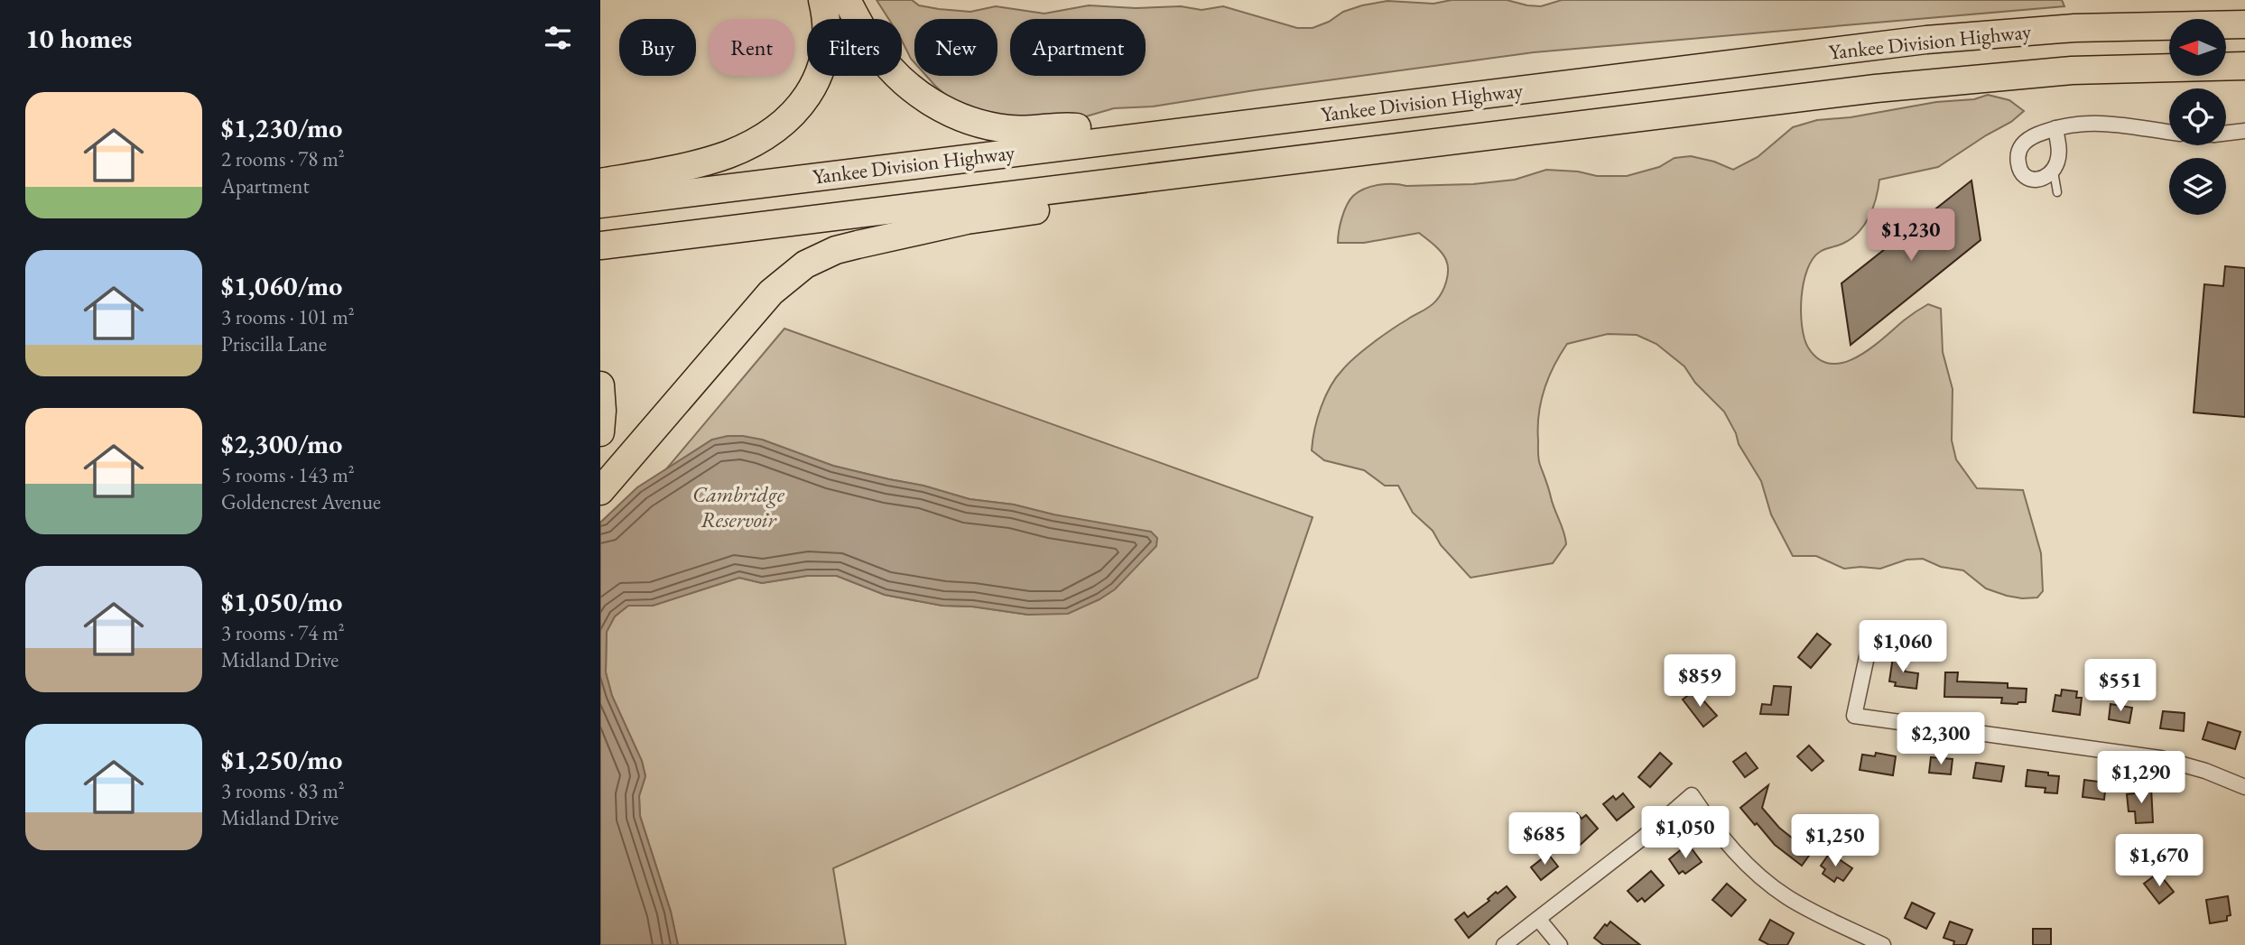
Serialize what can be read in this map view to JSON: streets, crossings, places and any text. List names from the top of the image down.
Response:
{
  "streets": {
    "highway": ["Yankee Division Highway"]
  },
  "water": ["Cambridge Reservoir"],
  "north": "left",
  "page": {
    "heading": "10 homes",
    "chip": [
      "Buy",
      "Rent",
      "Filters",
      "New",
      "Apartment"
    ],
    "list": [
      {
        "name": "$1,230/mo",
        "note": "2 rooms · 78 m² · Apartment"
      },
      {
        "name": "$1,060/mo",
        "note": "3 rooms · 101 m² · Priscilla Lane"
      },
      {
        "name": "$2,300/mo",
        "note": "5 rooms · 143 m² · Goldencrest Avenue"
      },
      {
        "name": "$1,050/mo",
        "note": "3 rooms · 74 m² · Midland Drive"
      },
      {
        "name": "$1,250/mo",
        "note": "3 rooms · 83 m² · Midland Drive"
      }
    ],
    "price": [
      "$1,230",
      "$1,060",
      "$859",
      "$551",
      "$2,300",
      "$1,290",
      "$1,050",
      "$685",
      "$1,250",
      "$1,670"
    ]
  }
}
